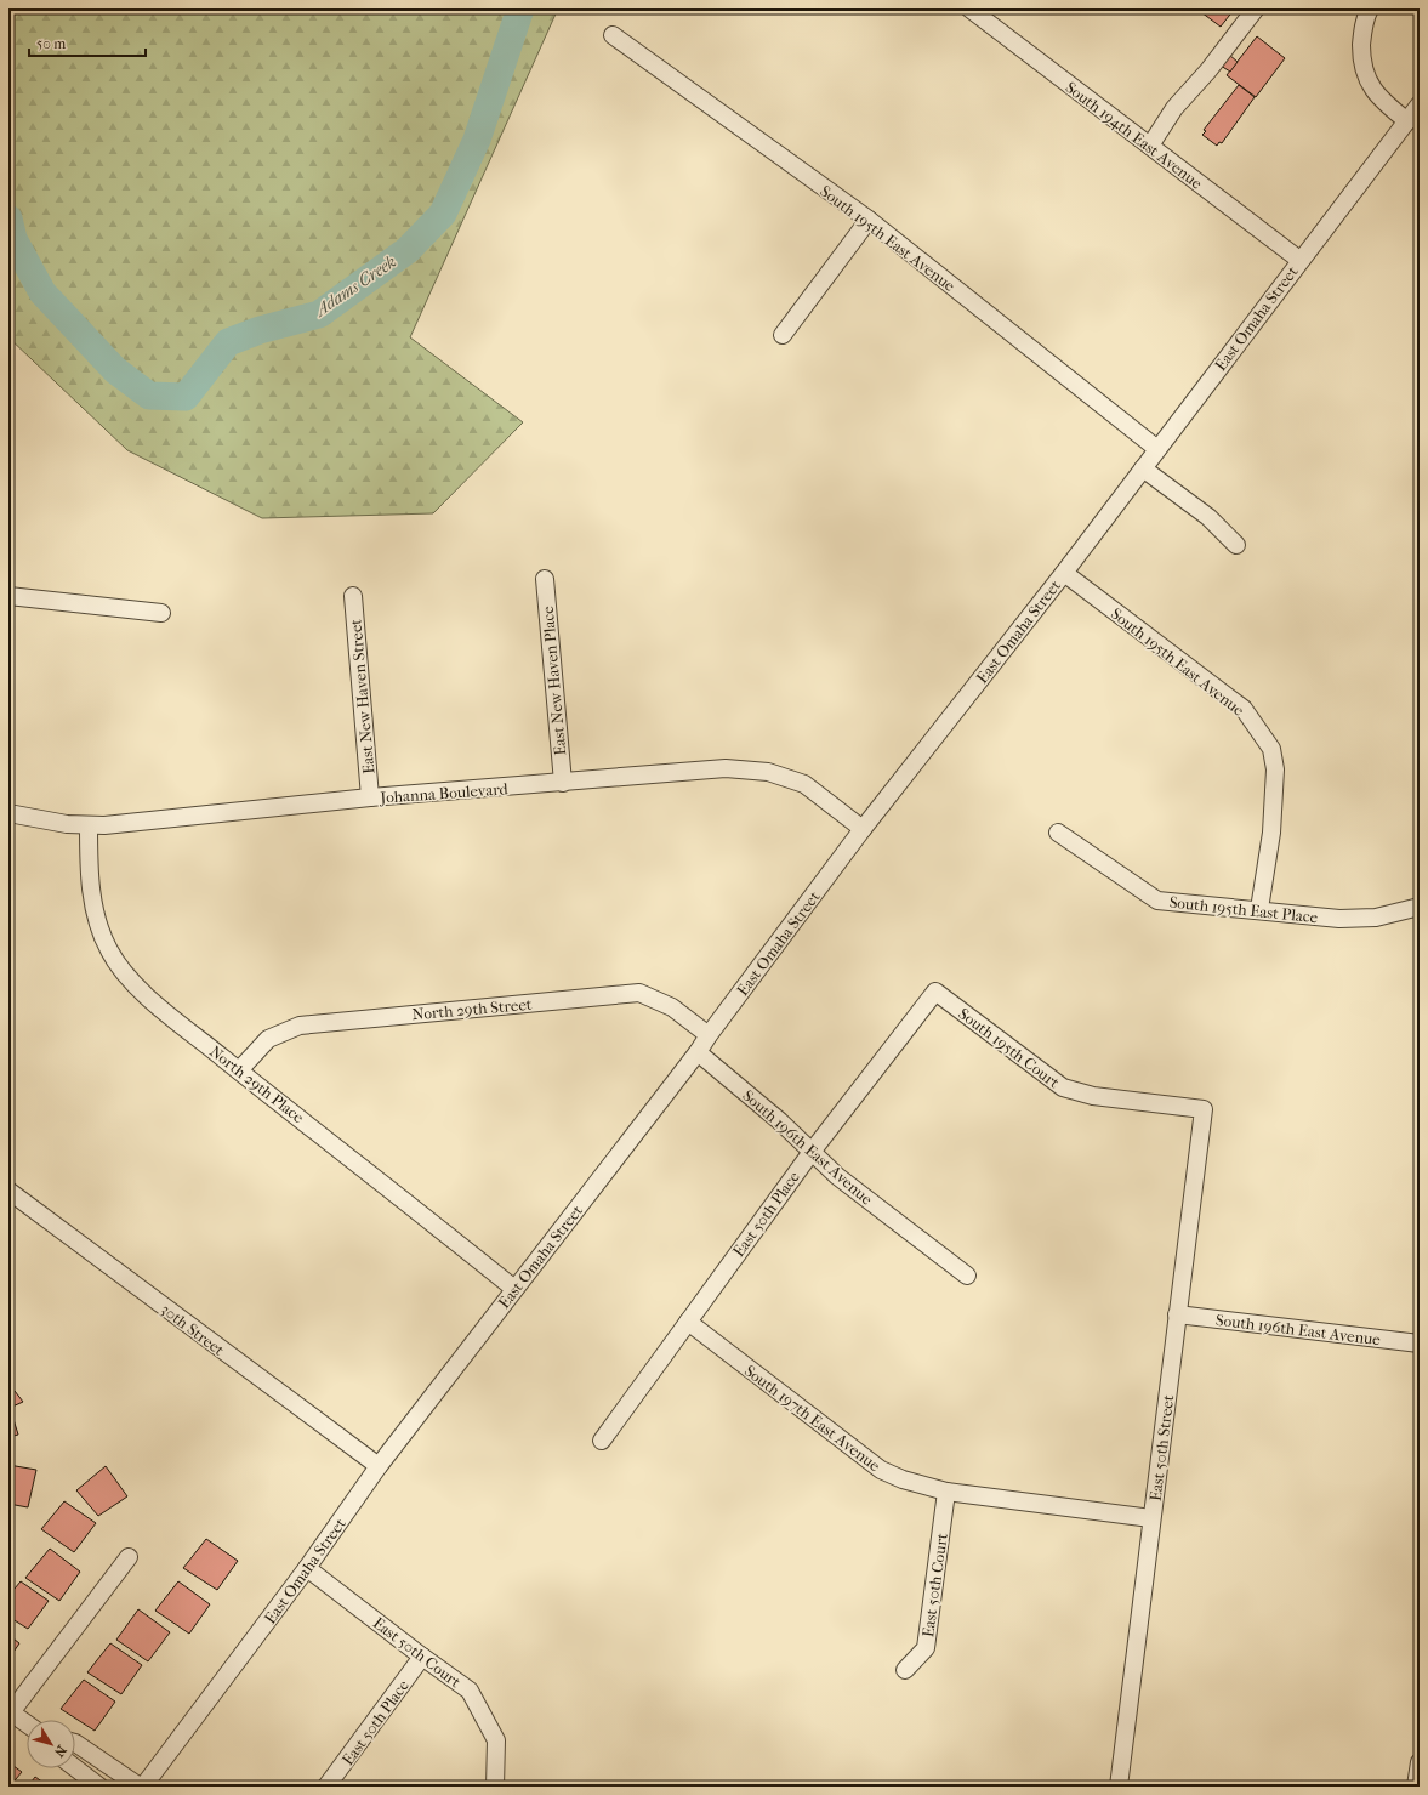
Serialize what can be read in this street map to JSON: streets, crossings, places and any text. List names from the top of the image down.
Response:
{
  "streets": {
    "street": [
      "South 194th East Avenue",
      "South 195th East Avenue",
      "East Omaha Street",
      "East New Haven Place",
      "East New Haven Street",
      "Johanna Boulevard",
      "South 195th East Place",
      "North 29th Street",
      "South 195th Court",
      "North 29th Place",
      "South 196th East Avenue",
      "East 50th Place",
      "30th Street",
      "South 197th East Avenue",
      "East 50th Street",
      "East 50th Court"
    ]
  },
  "crossings": [
    ["South 194th East Avenue", "East Omaha Street"],
    ["South 195th East Avenue", "East Omaha Street"],
    ["South 195th East Avenue", "South 195th East Place"],
    ["East Omaha Street", "Johanna Boulevard"],
    ["East Omaha Street", "North 29th Street"],
    ["East Omaha Street", "North 29th Place"],
    ["East Omaha Street", "South 196th East Avenue"],
    ["East Omaha Street", "30th Street"],
    ["East Omaha Street", "East 50th Court"],
    ["East New Haven Place", "Johanna Boulevard"],
    ["East New Haven Street", "Johanna Boulevard"],
    ["Johanna Boulevard", "North 29th Place"],
    ["North 29th Street", "North 29th Place"],
    ["South 195th Court", "East 50th Place"],
    ["South 195th Court", "East 50th Street"],
    ["South 196th East Avenue", "East 50th Place"],
    ["South 196th East Avenue", "East 50th Street"],
    ["East 50th Place", "South 197th East Avenue"],
    ["East 50th Place", "East 50th Court"],
    ["South 197th East Avenue", "East 50th Street"],
    ["South 197th East Avenue", "East 50th Court"]
  ],
  "water": ["Adams Creek"],
  "scale_bar": "50 m",
  "north": "bottom right"
}
